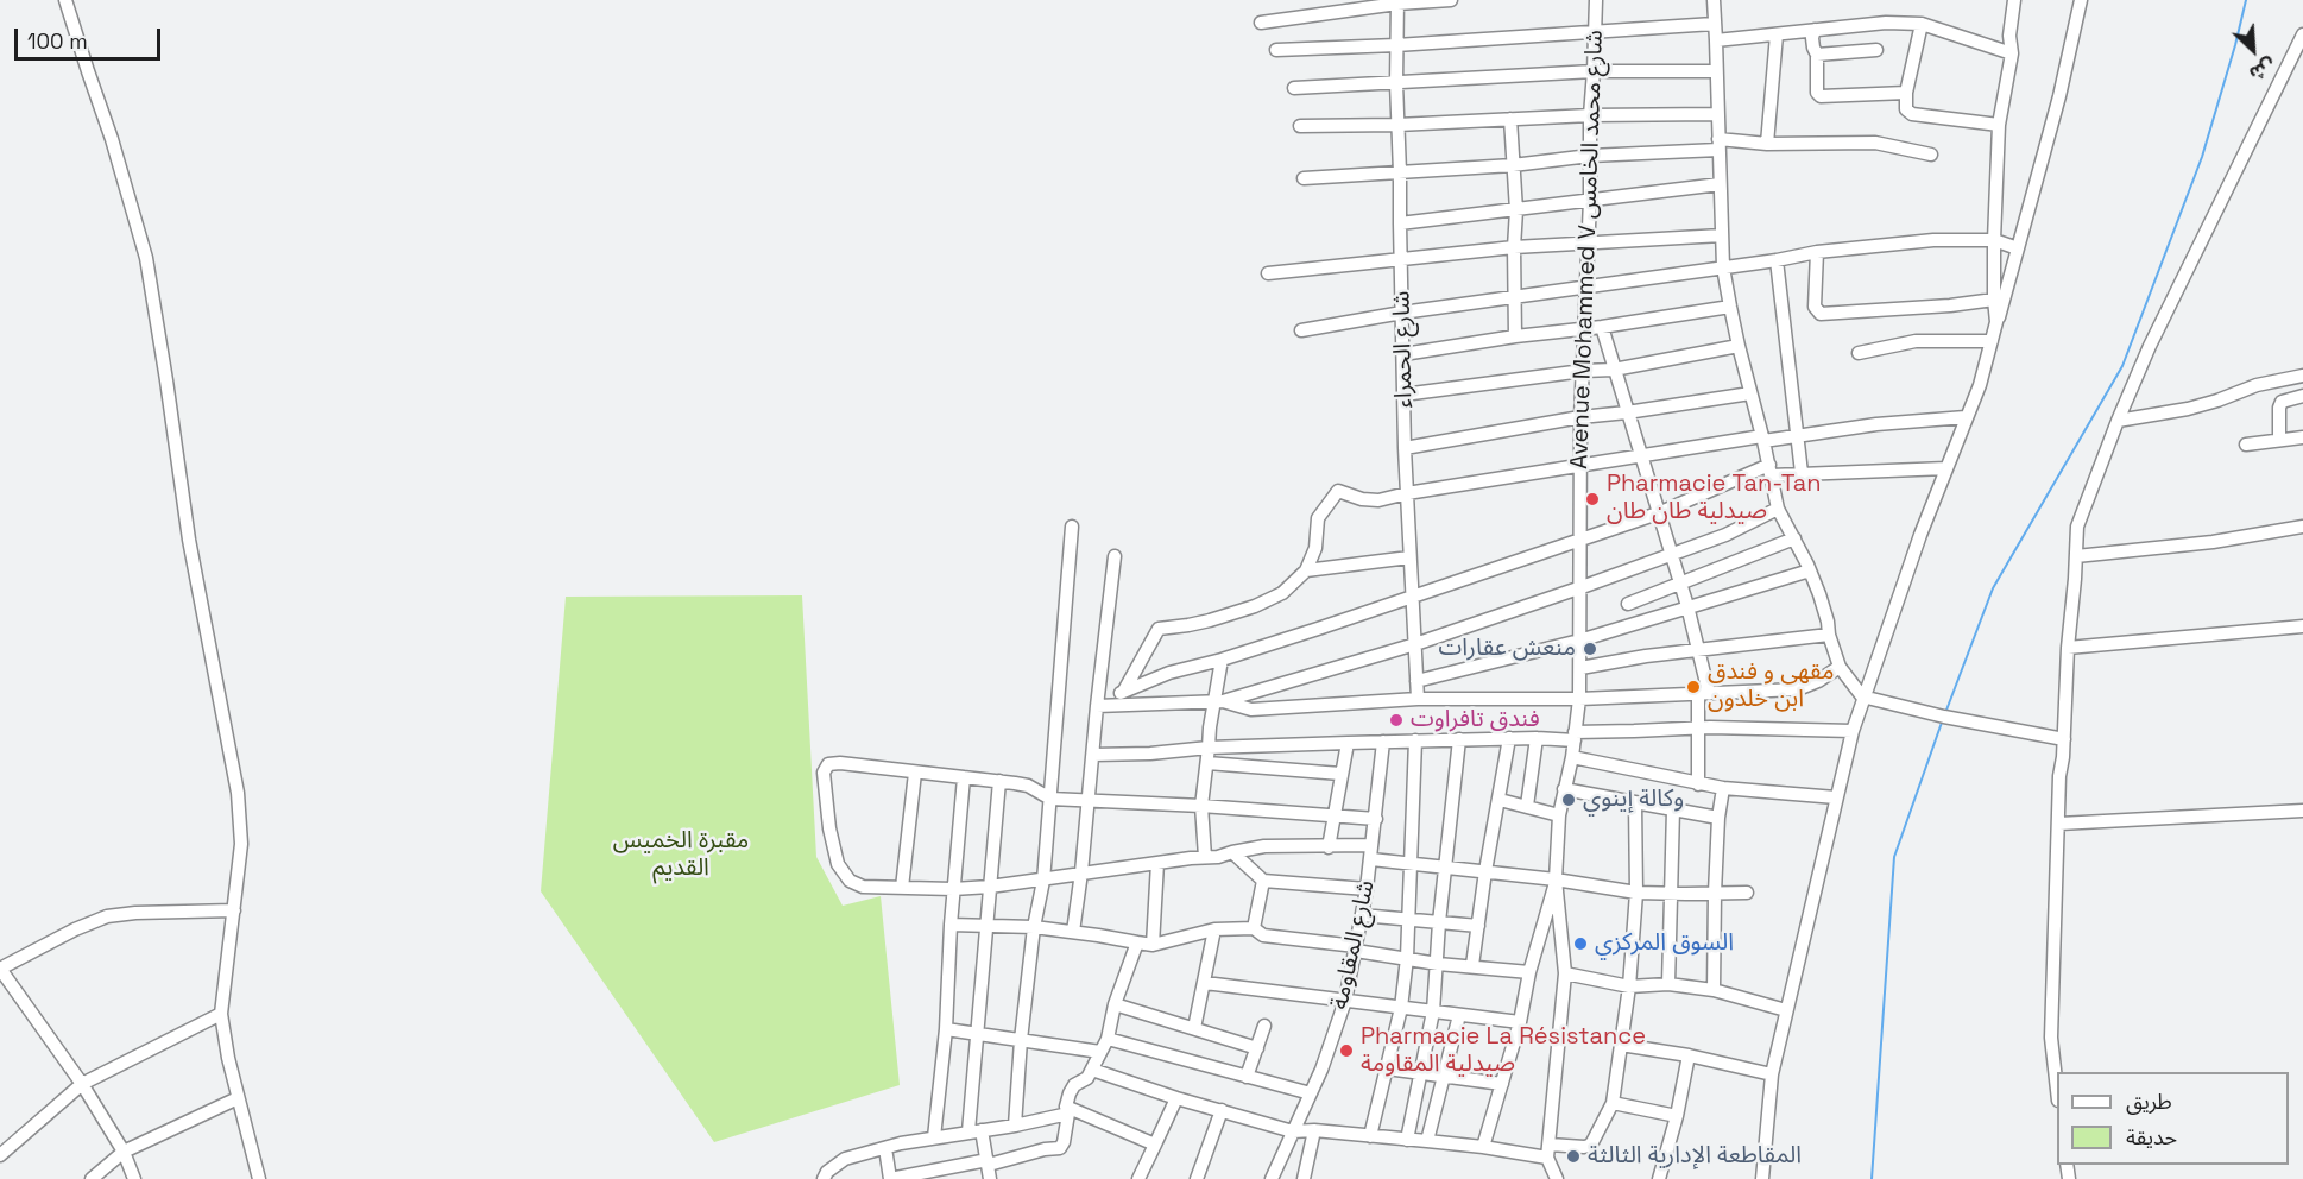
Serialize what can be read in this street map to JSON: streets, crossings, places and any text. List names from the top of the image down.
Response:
{
  "streets": {
    "street": ["Avenue Mohammed V شارع محمد الخامس", "شارع الحمراء", "شارع المقاومة"]
  },
  "parks": ["مقبرة الخميس القديم"],
  "places": [
    "Pharmacie Tan-Tan صيدلية طان طان",
    "منعش عقارات",
    "مقهى و فندق ابن خلدون",
    "فندق تافراوت",
    "وكالة إينوي",
    "السوق المركزي",
    "Pharmacie La Résistance صيدلية المقاومة",
    "المقاطعة الإدارية الثالثة"
  ],
  "legend": ["طريق", "حديقة"],
  "scale_bar": "100 m",
  "north": "bottom right"
}
